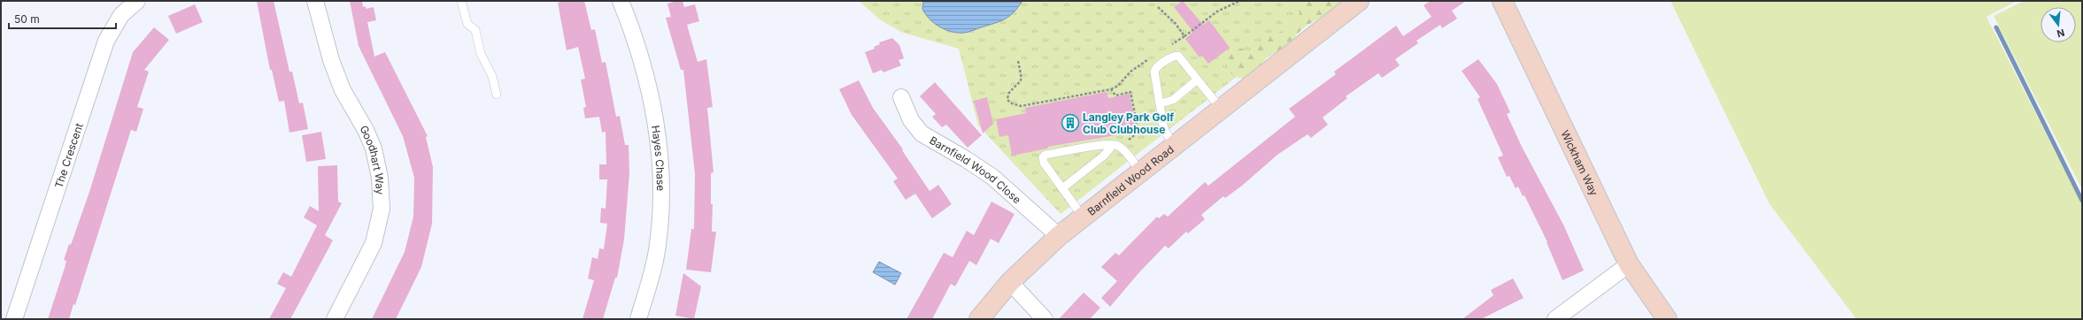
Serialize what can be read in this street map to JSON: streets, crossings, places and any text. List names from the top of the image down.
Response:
{
  "streets": {
    "street": [
      "The Crescent",
      "Hayes Chase",
      "Goodhart Way",
      "Wickham Way",
      "Barnfield Wood Close",
      "Barnfield Wood Road"
    ]
  },
  "crossings": [
    ["Barnfield Wood Close", "Barnfield Wood Road"]
  ],
  "places": {
    "building": ["Langley Park Golf Club Clubhouse"]
  },
  "scale_bar": "50 m",
  "north": "bottom"
}
